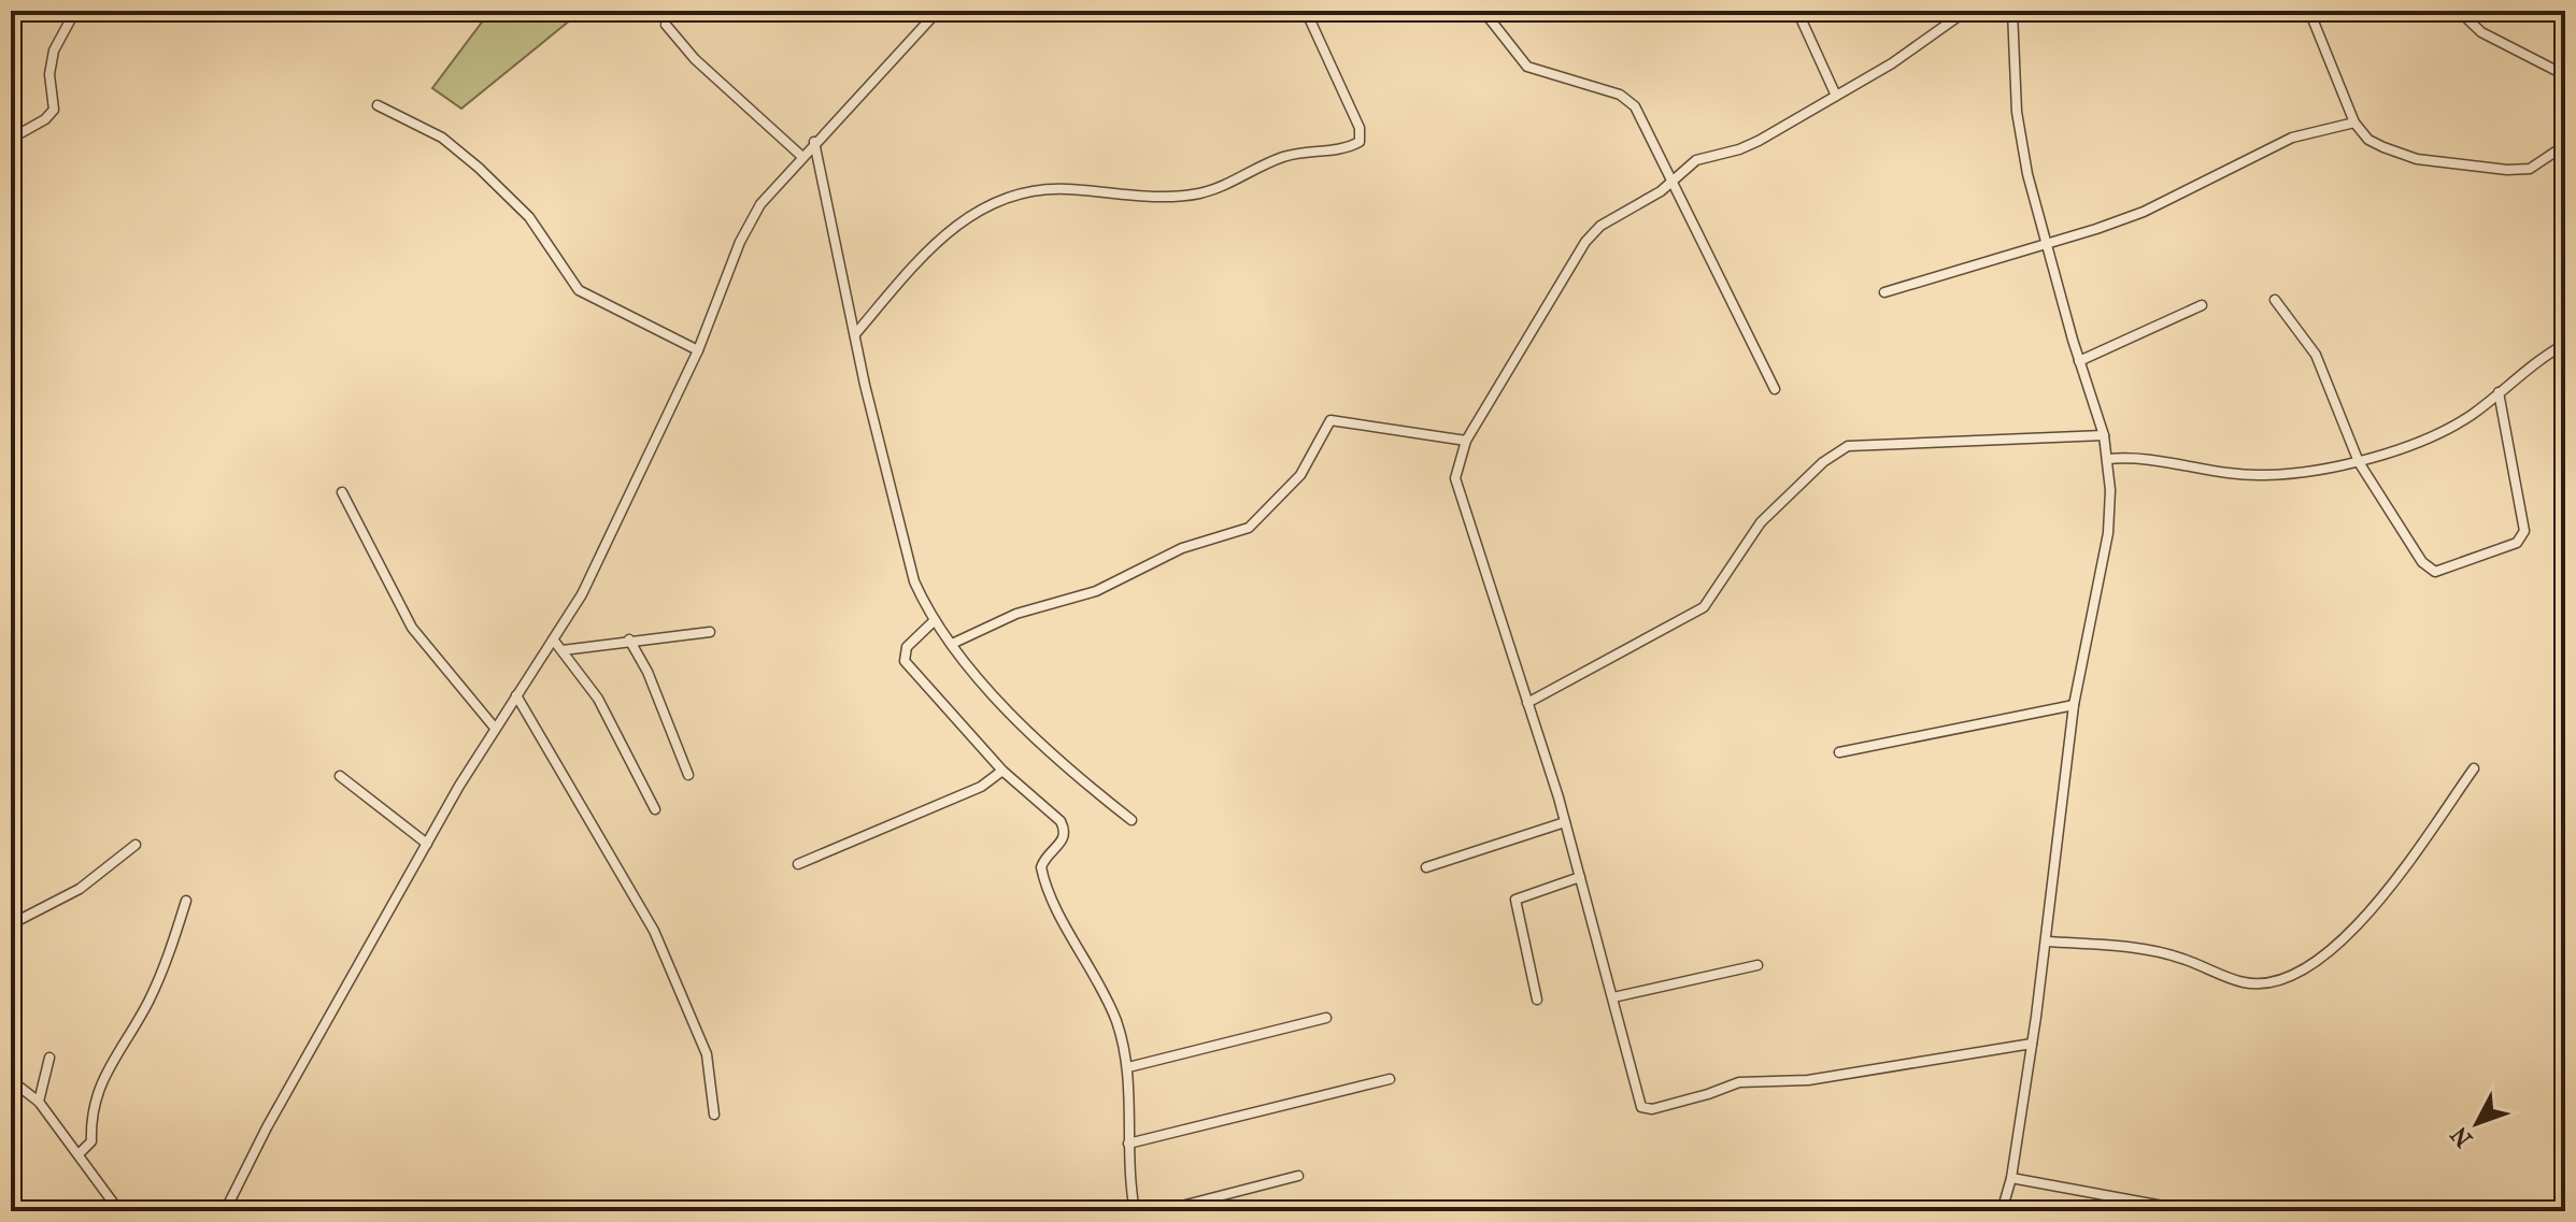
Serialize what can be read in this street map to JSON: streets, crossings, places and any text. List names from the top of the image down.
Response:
{
  "north": "bottom left"
}
